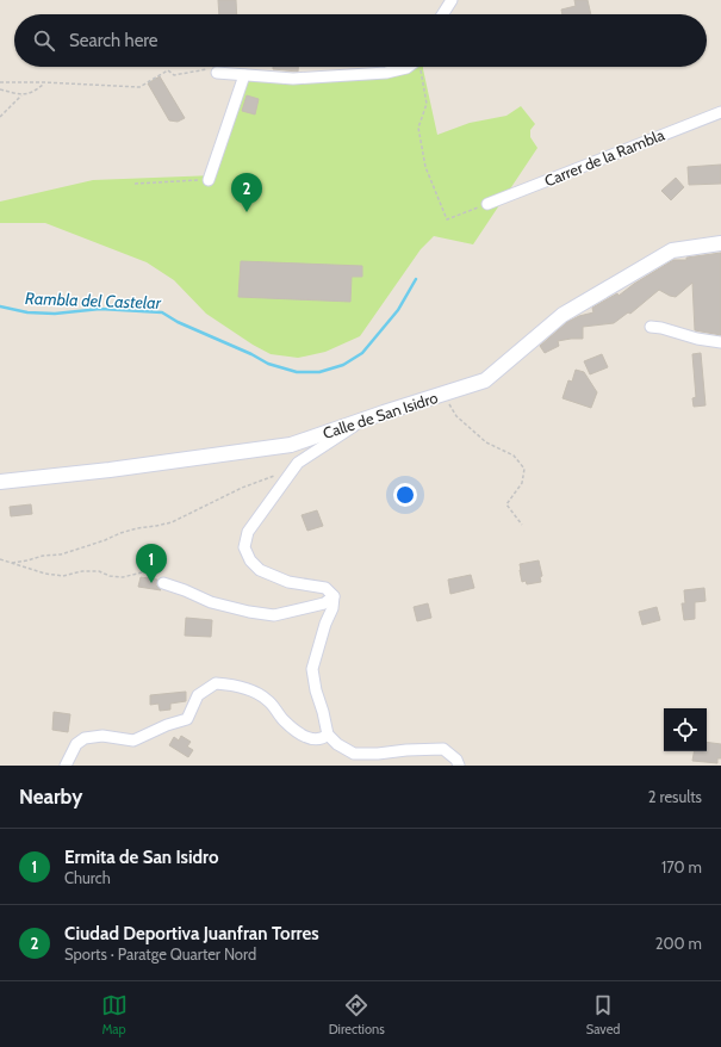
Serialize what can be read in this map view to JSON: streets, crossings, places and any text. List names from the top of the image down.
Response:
{
  "streets": {
    "street": ["Carrer de la Rambla", "Calle de San Isidro"]
  },
  "water": ["Rambla del Castelar"],
  "page": {
    "search": "Search here",
    "pins": ["2", "1"],
    "heading": ["Nearby", "2 results"],
    "list": [
      {
        "mark": "1",
        "name": "Ermita de San Isidro",
        "note": "Church",
        "value": "170 m"
      },
      {
        "mark": "2",
        "name": "Ciudad Deportiva Juanfran Torres",
        "note": "Sports · Paratge Quarter Nord",
        "value": "200 m"
      }
    ],
    "nav": ["Map", "Directions", "Saved"]
  }
}
